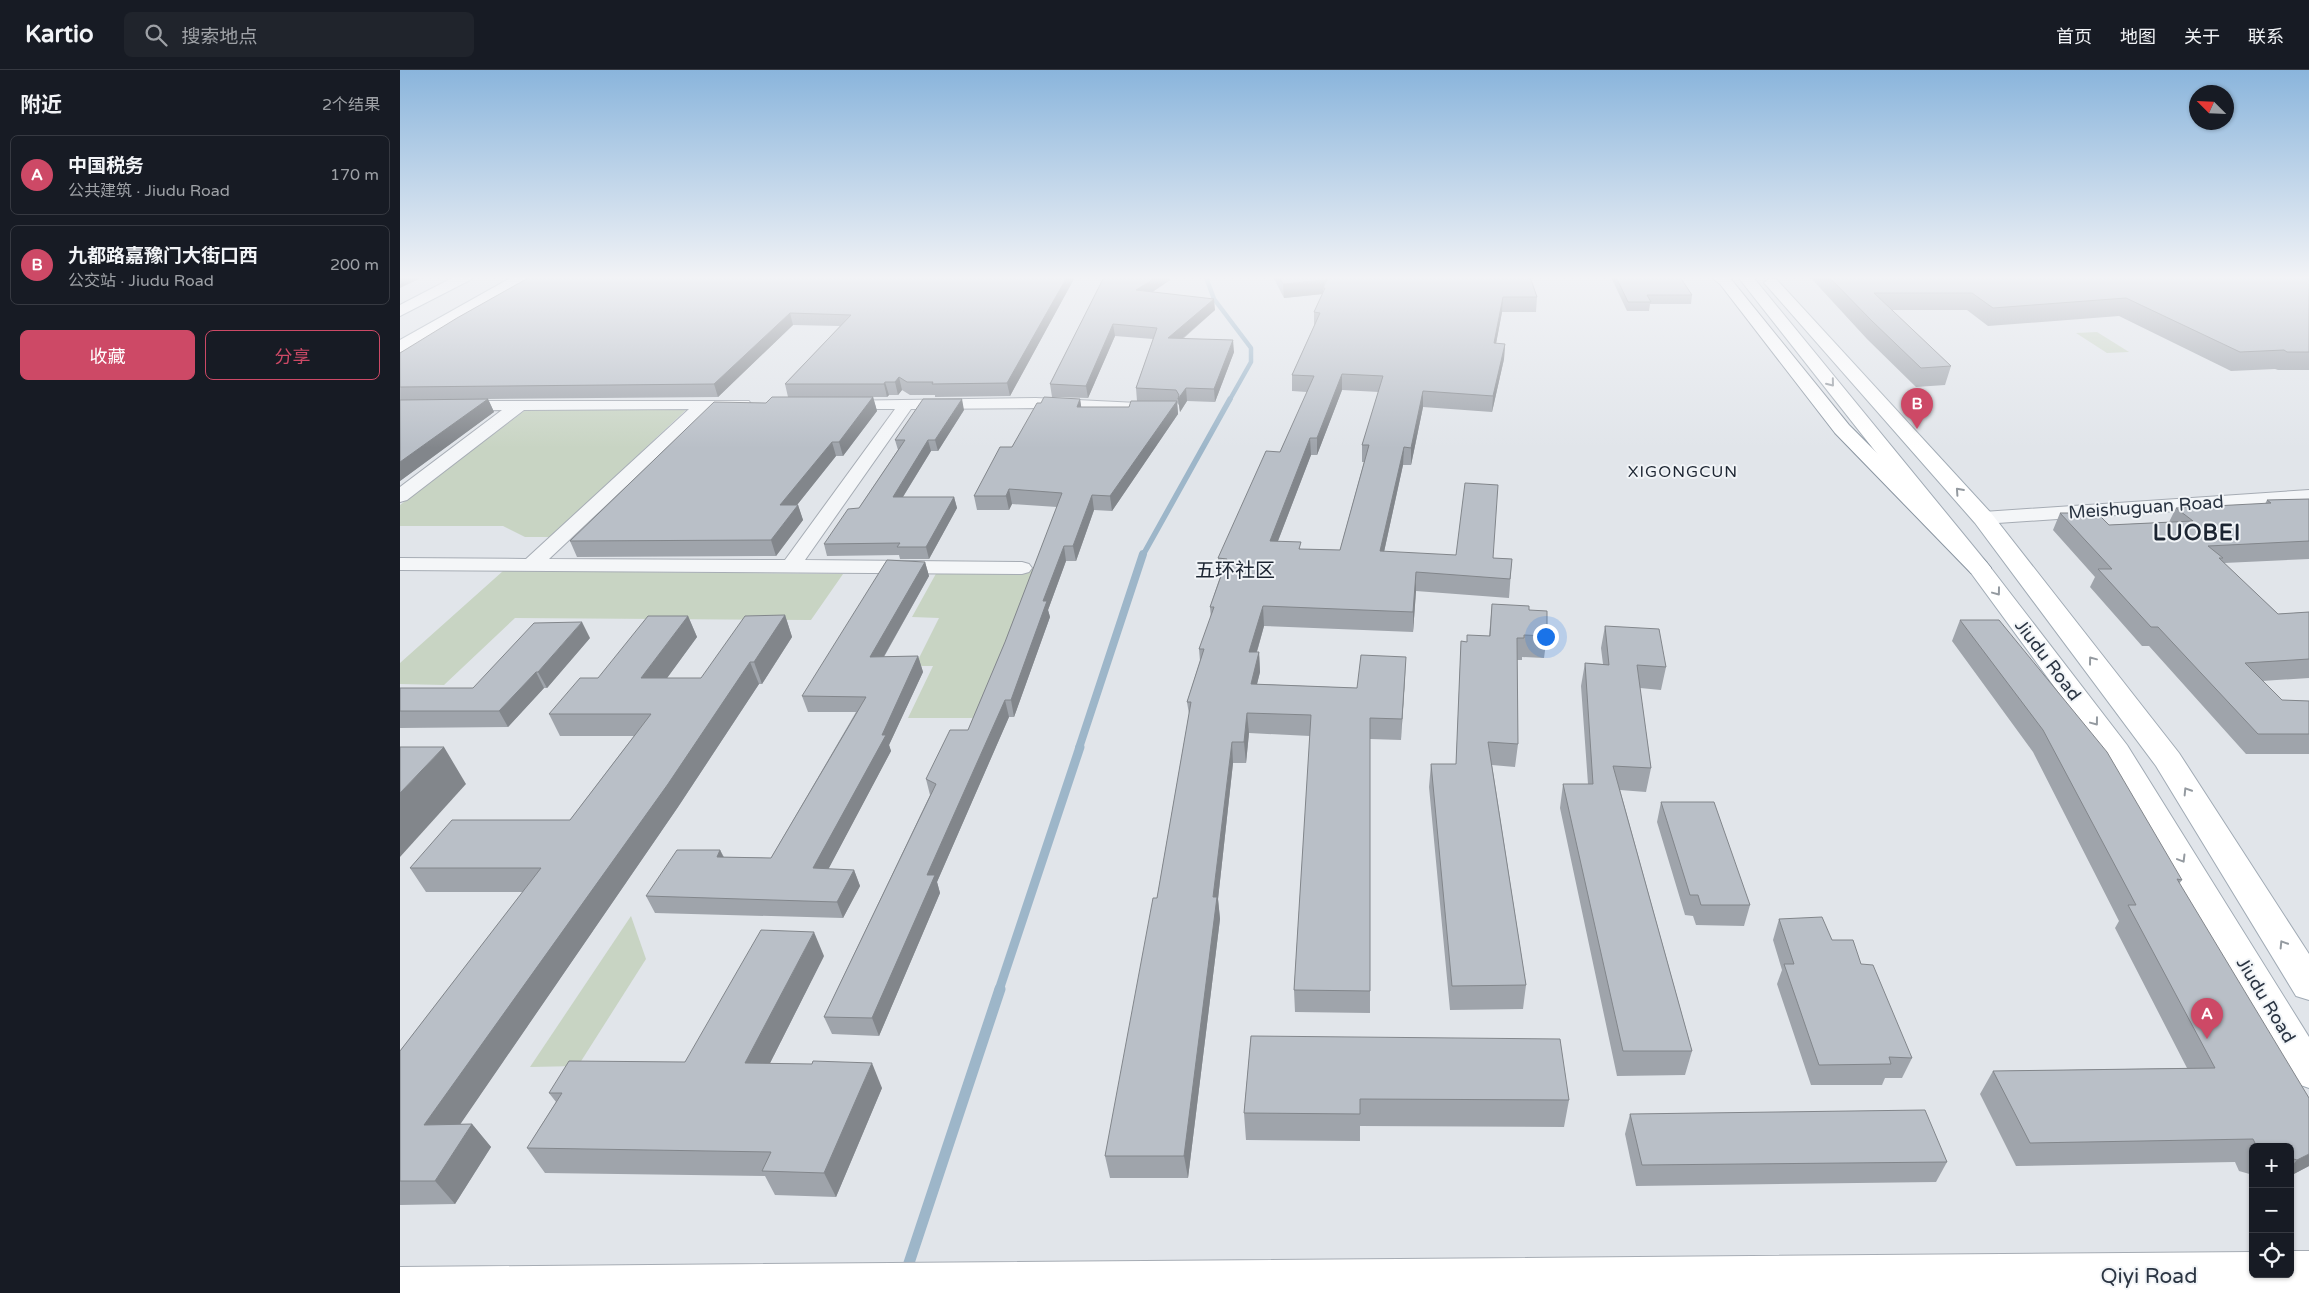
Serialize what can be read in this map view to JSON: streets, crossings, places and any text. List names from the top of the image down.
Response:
{
  "streets": {
    "main road": ["Jiudu Road", "Qiyi Road"],
    "street": ["Meishuguan Road"]
  },
  "crossings": [
    ["Meishuguan Road", "Jiudu Road"]
  ],
  "districts": ["XIGONGCUN", "LUOBEI", "五环社区"],
  "north": "top left",
  "page": {
    "header": "Kartio",
    "search": "搜索地点",
    "nav": [
      "首页",
      "地图",
      "关于",
      "联系"
    ],
    "heading": ["附近", "2个结果"],
    "list": [
      {
        "mark": "A",
        "name": "中国税务",
        "note": "公共建筑 · Jiudu Road",
        "value": "170 m"
      },
      {
        "mark": "B",
        "name": "九都路嘉豫门大街口西",
        "note": "公交站 · Jiudu Road",
        "value": "200 m"
      }
    ],
    "buttons": ["收藏", "分享"],
    "pins": ["B", "A"],
    "map_buttons": ["+", "−"]
  }
}
